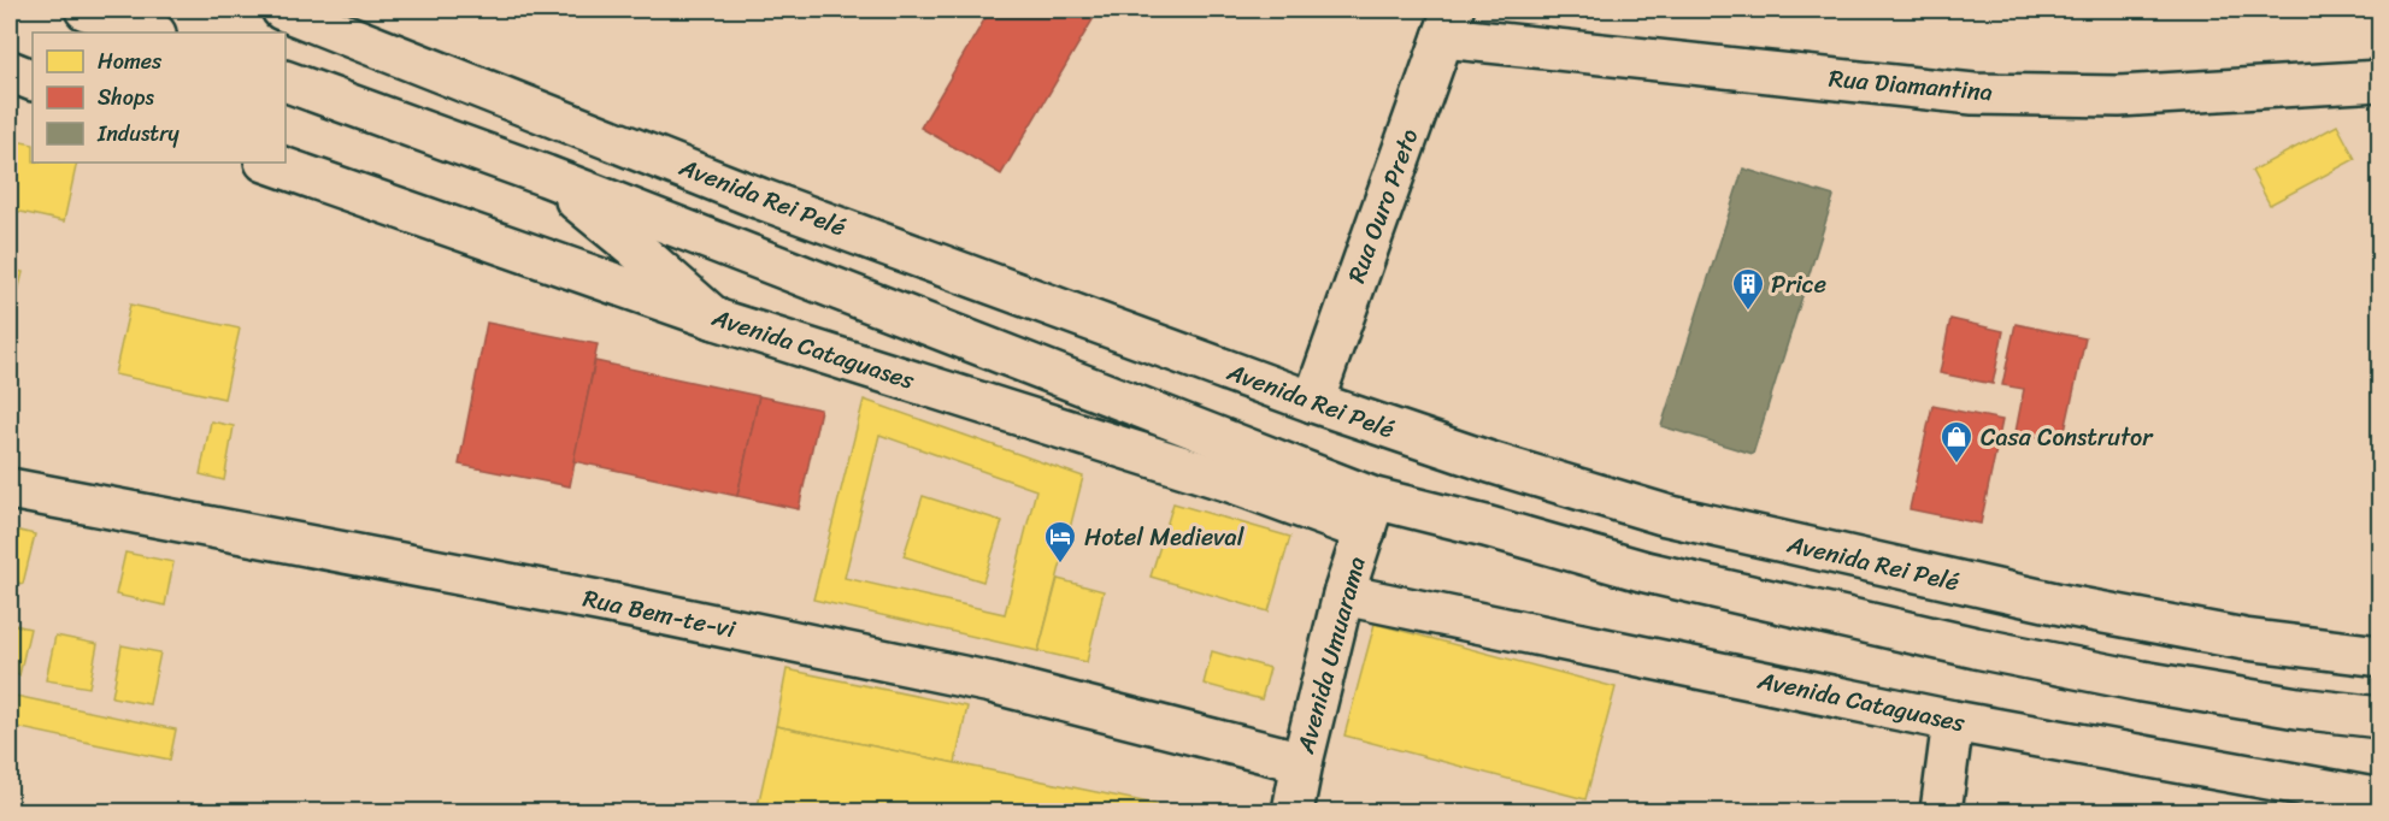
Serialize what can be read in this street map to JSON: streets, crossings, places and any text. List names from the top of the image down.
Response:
{
  "streets": {
    "street": [
      "Rua Diamantina",
      "Avenida Rei Pelé",
      "Rua Ouro Preto",
      "Avenida Cataguases",
      "Rua Bem-te-vi",
      "Avenida Umuarama"
    ]
  },
  "crossings": [
    ["Rua Diamantina", "Rua Ouro Preto"],
    ["Avenida Rei Pelé", "Rua Ouro Preto"],
    ["Avenida Cataguases", "Avenida Umuarama"],
    ["Rua Bem-te-vi", "Avenida Umuarama"]
  ],
  "places": {
    "building": ["Price"],
    "shop": ["Casa Construtor"],
    "hotel": ["Hotel Medieval"]
  },
  "legend": ["Homes", "Shops", "Industry"]
}
